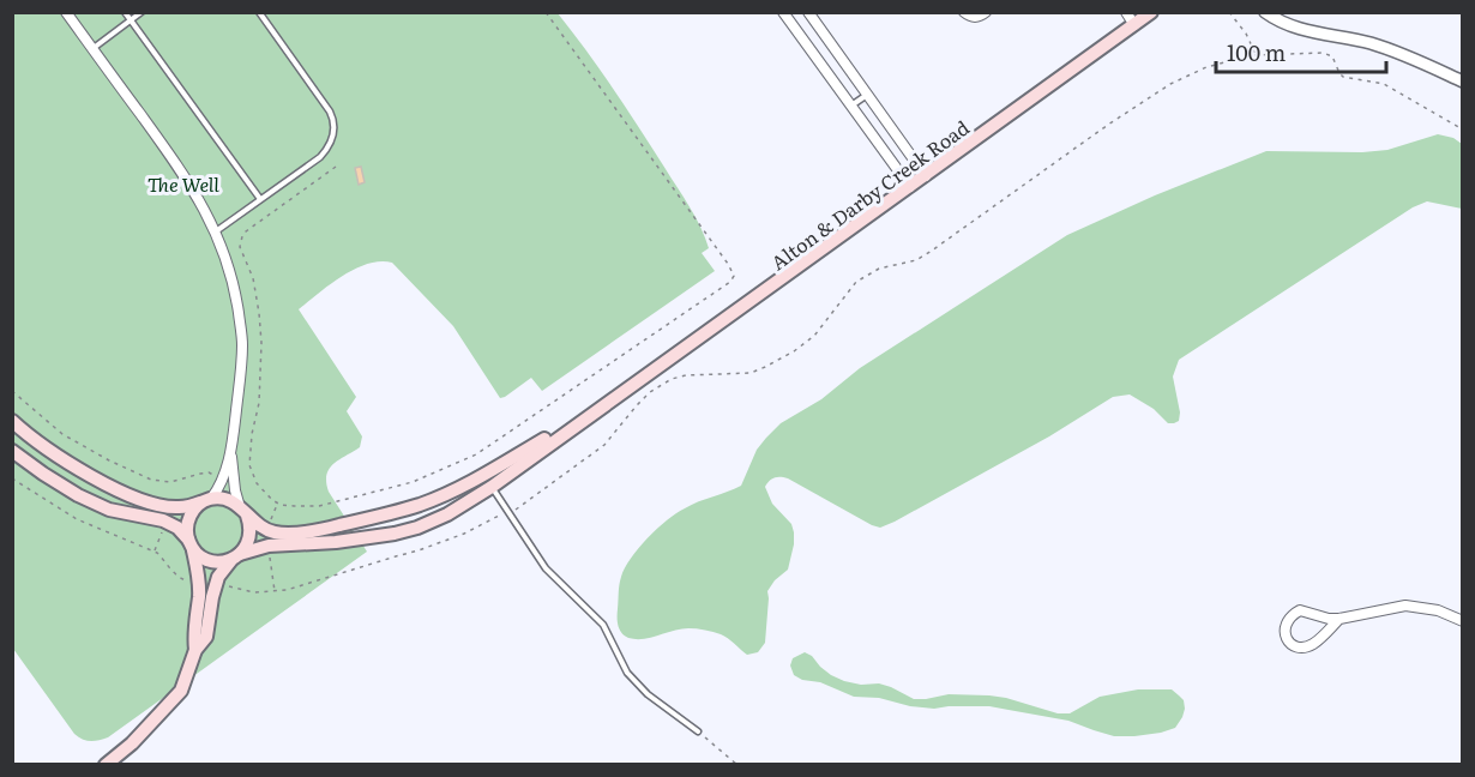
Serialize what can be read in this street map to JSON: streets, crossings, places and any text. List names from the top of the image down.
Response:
{
  "streets": {
    "main road": ["Alton & Darby Creek Road"]
  },
  "parks": ["The Well"],
  "scale_bar": "100 m"
}
